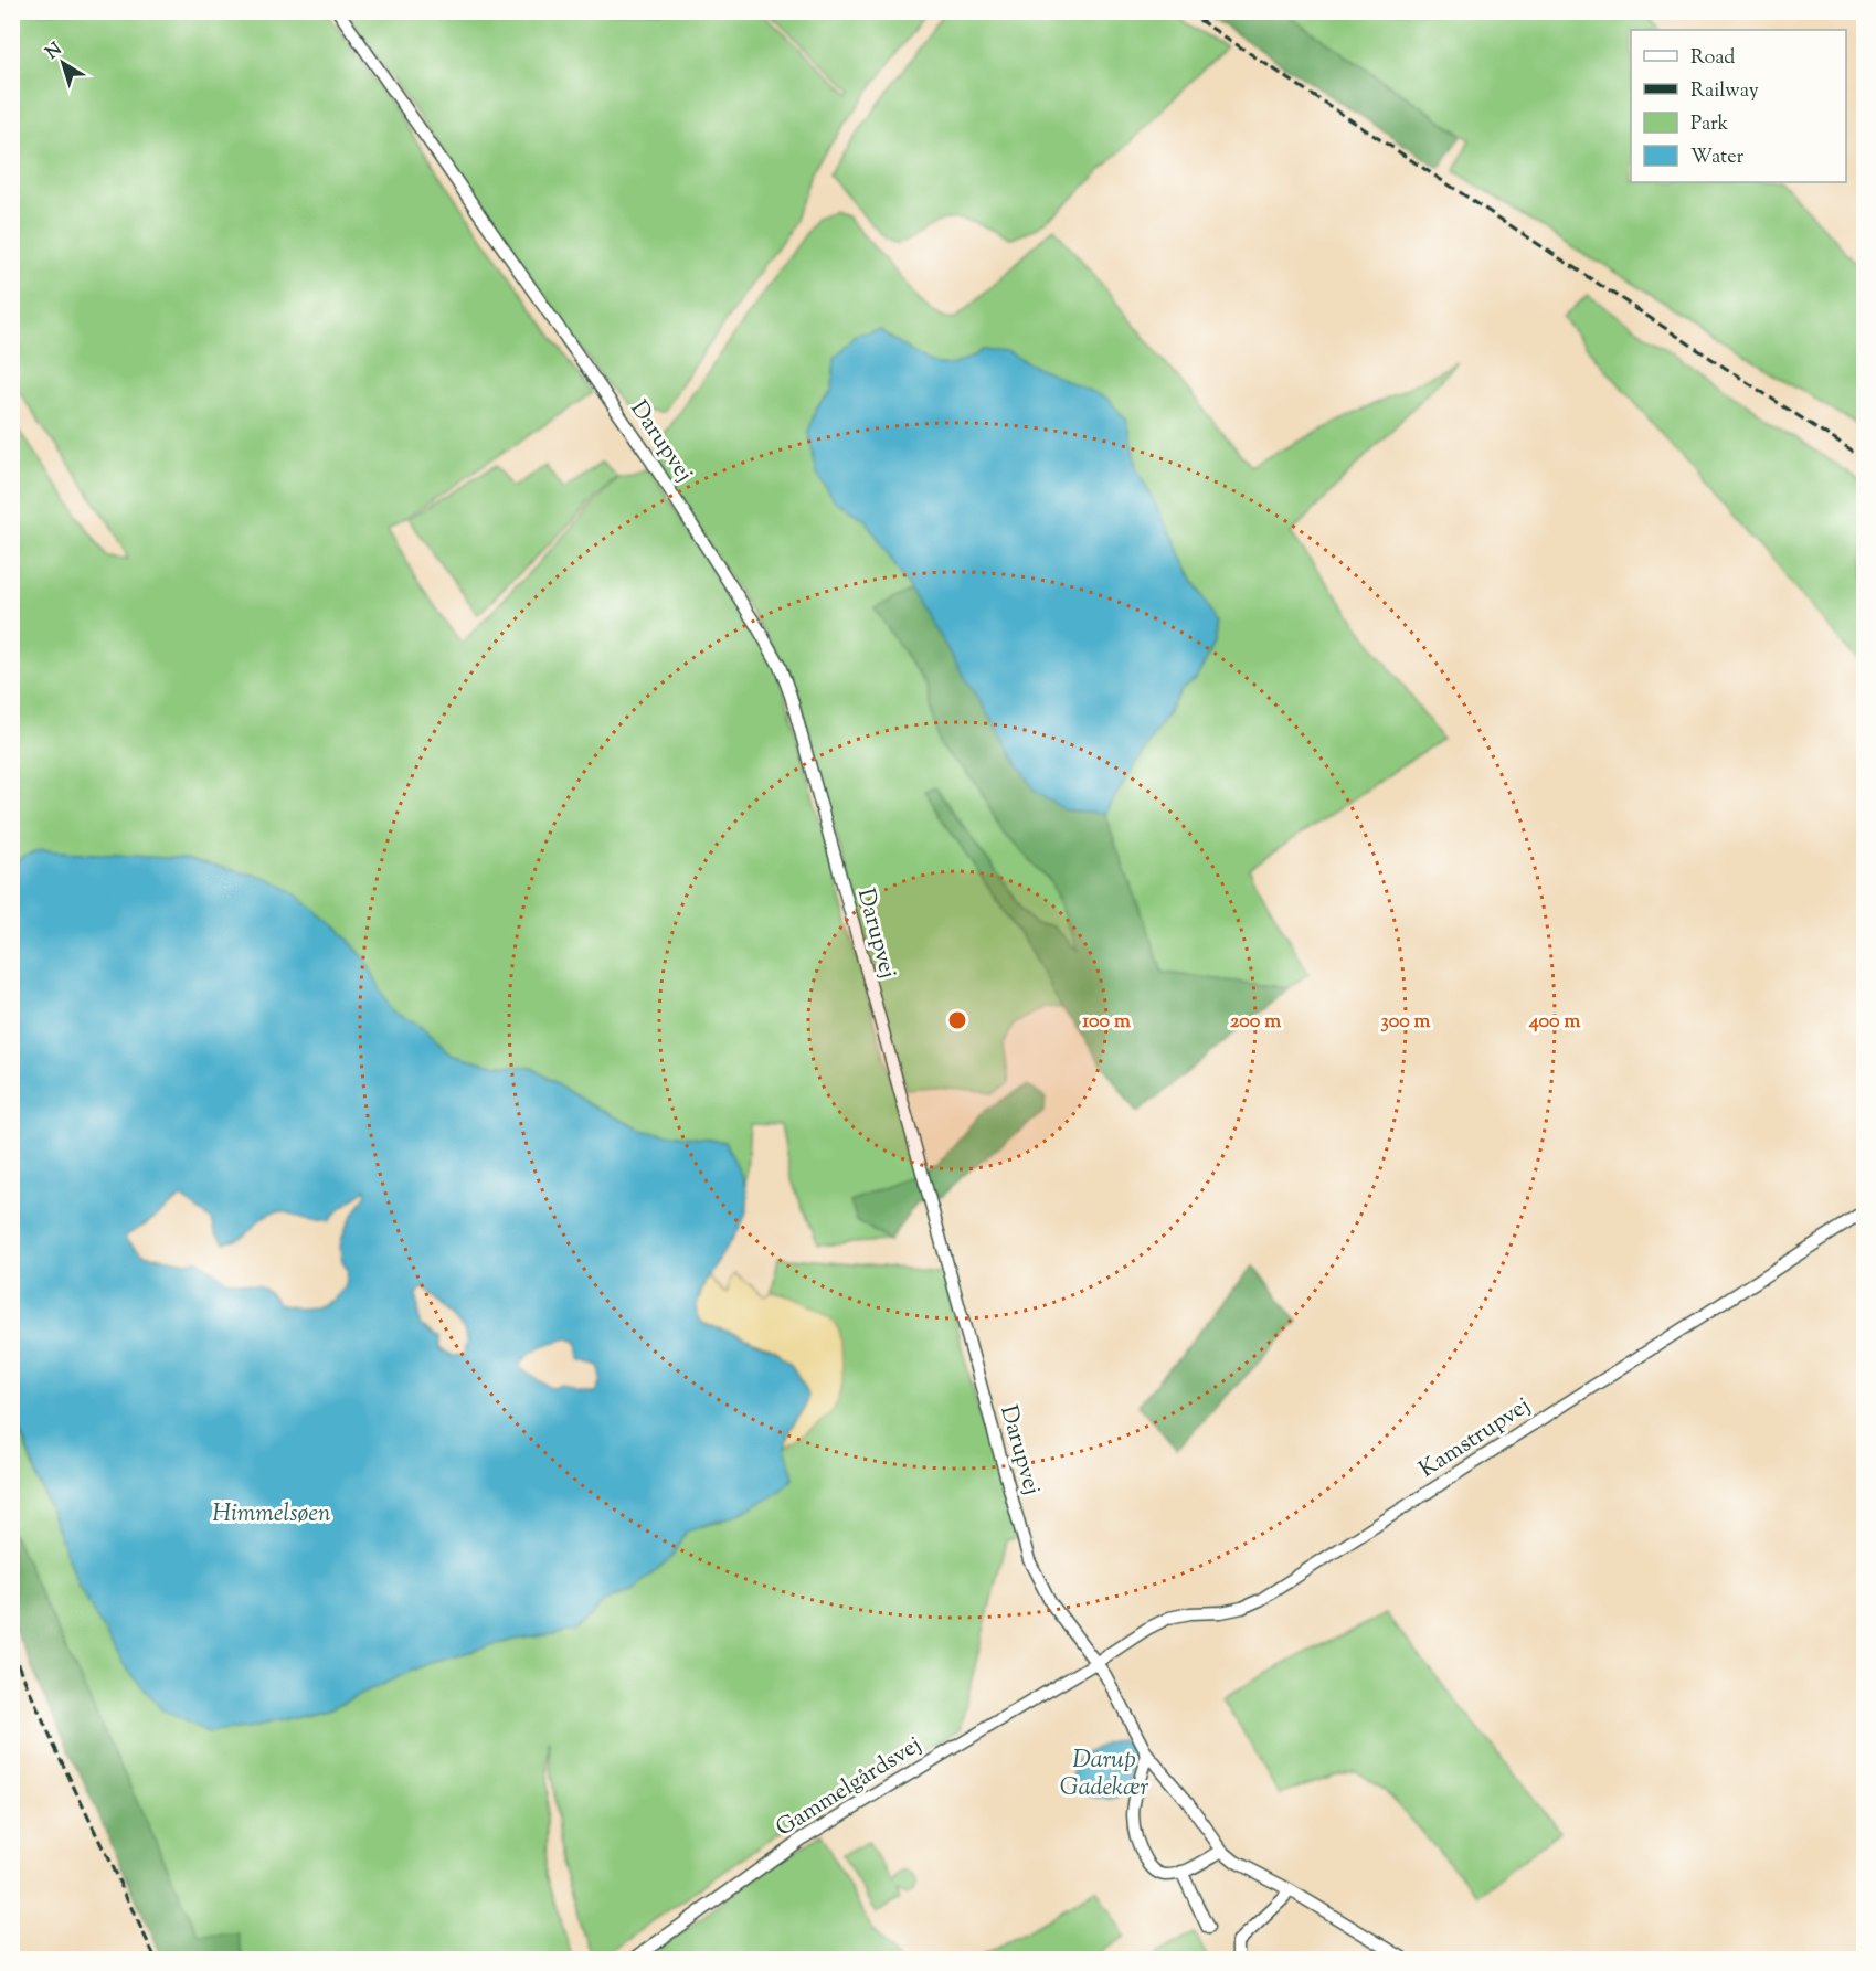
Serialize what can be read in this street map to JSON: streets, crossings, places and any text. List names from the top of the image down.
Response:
{
  "streets": {
    "street": ["Darupvej", "Kamstrupvej", "Gammelgårdsvej"]
  },
  "crossings": [
    ["Darupvej", "Kamstrupvej"],
    ["Darupvej", "Gammelgårdsvej"],
    ["Kamstrupvej", "Gammelgårdsvej"]
  ],
  "water": ["Himmelsøen", "Darup Gadekær"],
  "legend": [
    "Road",
    "Railway",
    "Park",
    "Water"
  ],
  "north": "top left",
  "rings": [
    "100 m",
    "200 m",
    "300 m",
    "400 m"
  ]
}
